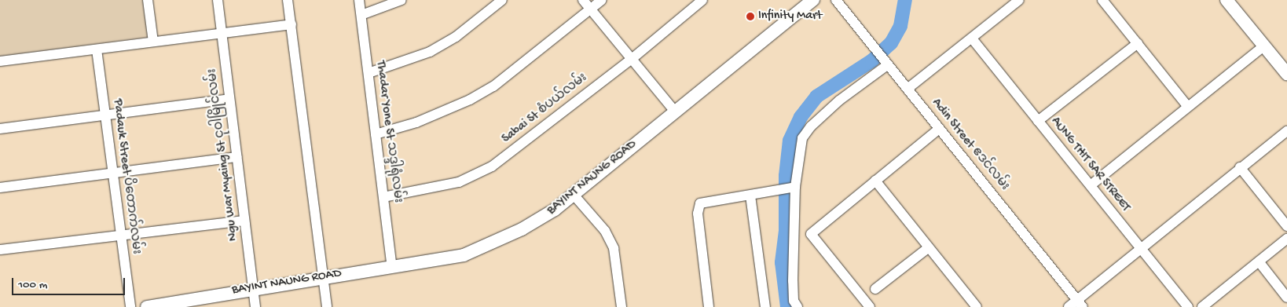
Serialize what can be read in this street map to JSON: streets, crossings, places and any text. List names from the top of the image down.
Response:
{
  "streets": {
    "main road": ["BAYINT NAUNG ROAD"],
    "street": [
      "Sabai St စံပယ်လမ်း",
      "Thadar Yone St သဒ္ဒါရုံလမ်း",
      "Adin Street ဧဒင်လမ်း",
      "Ngu War Myaing St ငုဝါမြိုင်လမ်း",
      "AUNG THIT SAR STREET",
      "Padauk Street ပိတောက်လမ်း"
    ]
  },
  "crossings": [
    ["Sabai St စံပယ်လမ်း", "Thadar Yone St သဒ္ဒါရုံလမ်း"],
    ["Thadar Yone St သဒ္ဒါရုံလမ်း", "BAYINT NAUNG ROAD"],
    ["Ngu War Myaing St ငုဝါမြိုင်လမ်း", "BAYINT NAUNG ROAD"]
  ],
  "places": ["Infinity Mart"],
  "scale_bar": "100 m"
}
